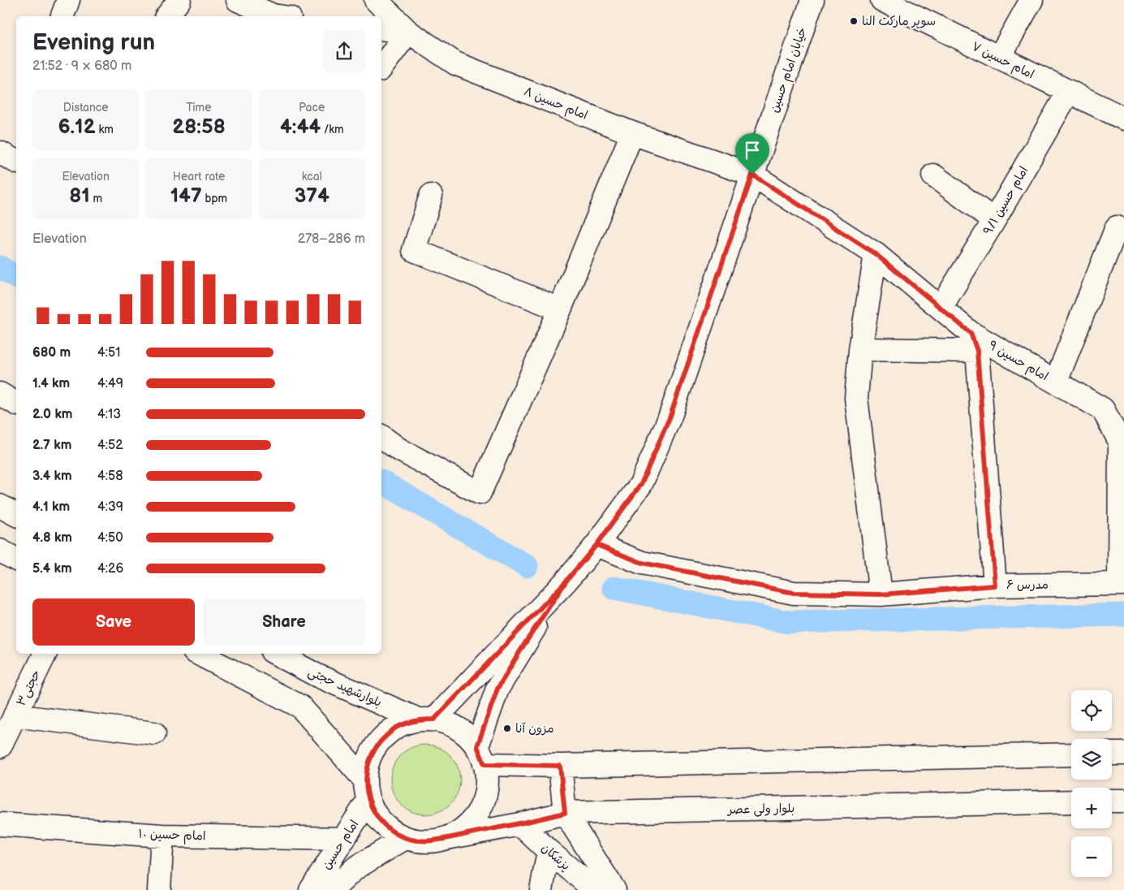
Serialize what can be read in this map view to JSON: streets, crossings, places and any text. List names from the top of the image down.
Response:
{
  "streets": {
    "street": [
      "امام حسین ۷",
      "خیابان امام حسین",
      "امام حسین ۸",
      "امام حسین ۹/۱",
      "امام حسین ۹",
      "مدرس ۶",
      "بلوارشهید حجتی",
      "حجتی۳",
      "بلوار ولی عصر",
      "۱۰ امام حسین",
      "امام حسین",
      "پزشکان"
    ]
  },
  "crossings": [
    ["امام حسین ۷", "امام حسین ۹/۱"],
    ["خیابان امام حسین", "امام حسین ۸"],
    ["خیابان امام حسین", "امام حسین ۹"],
    ["خیابان امام حسین", "مدرس ۶"],
    ["خیابان امام حسین", "بلوارشهید حجتی"],
    ["خیابان امام حسین", "بلوار ولی عصر"],
    ["خیابان امام حسین", "امام حسین"],
    ["امام حسین ۸", "امام حسین ۹"],
    ["امام حسین ۹/۱", "امام حسین ۹"],
    ["امام حسین ۹", "مدرس ۶"],
    ["بلوارشهید حجتی", "بلوار ولی عصر"],
    ["بلوارشهید حجتی", "امام حسین"],
    ["بلوار ولی عصر", "امام حسین"],
    ["بلوار ولی عصر", "پزشکان"],
    ["۱۰ امام حسین", "امام حسین"]
  ],
  "places": ["سوپر مارکت النا", "مزون آنا"],
  "page": {
    "heading": ["Evening run", "21:52 · 9 × 680 m"],
    "stats": [
      ["Distance", "6.12 km"],
      ["Time", "28:58"],
      ["Pace", "4:44 /km"],
      ["Elevation", "81 m"],
      ["Heart rate", "147 bpm"],
      ["kcal", "374"]
    ],
    "chart": ["Elevation", "278–286 m"],
    "list": [
      {
        "name": "680 m",
        "note": "4:51"
      },
      {
        "name": "1.4 km",
        "note": "4:49"
      },
      {
        "name": "2.0 km",
        "note": "4:13"
      },
      {
        "name": "2.7 km",
        "note": "4:52"
      },
      {
        "name": "3.4 km",
        "note": "4:58"
      },
      {
        "name": "4.1 km",
        "note": "4:39"
      },
      {
        "name": "4.8 km",
        "note": "4:50"
      },
      {
        "name": "5.4 km",
        "note": "4:26"
      }
    ],
    "buttons": ["Save", "Share"],
    "map_buttons": ["+", "−"]
  }
}
